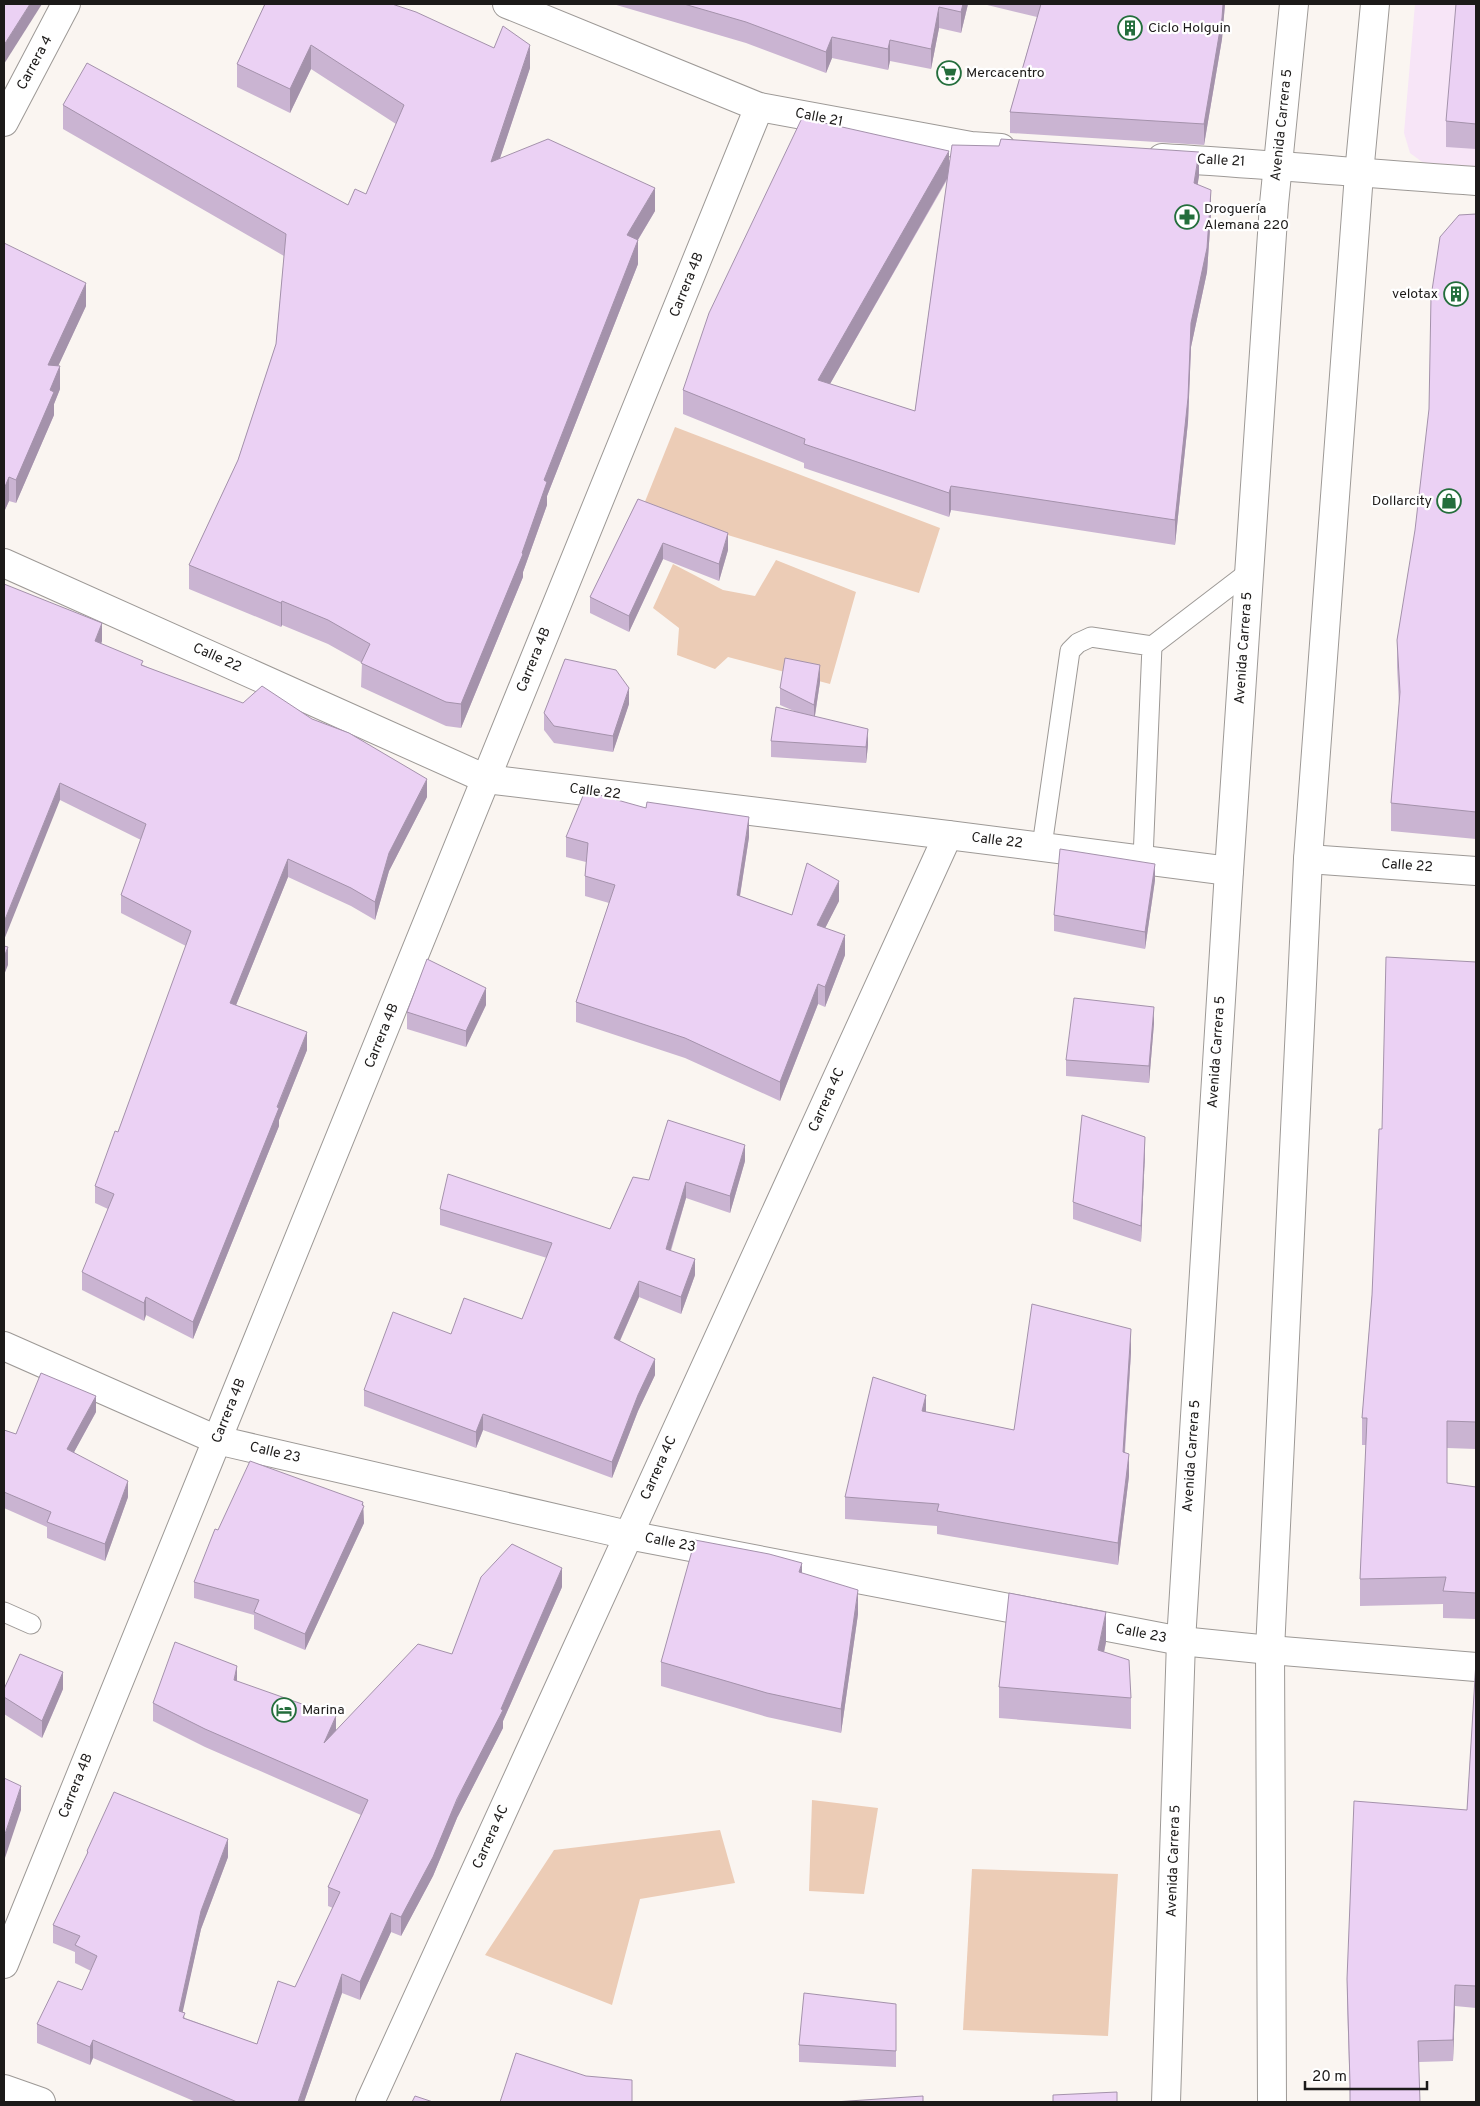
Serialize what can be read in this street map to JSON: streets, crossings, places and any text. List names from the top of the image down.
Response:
{
  "streets": {
    "street": [
      "Carrera 4",
      "Calle 21",
      "Avenida Carrera 5",
      "Carrera 4B",
      "Calle 22",
      "Carrera 4C",
      "Calle 23"
    ]
  },
  "crossings": [
    ["Calle 21", "Avenida Carrera 5"],
    ["Calle 21", "Carrera 4B"],
    ["Avenida Carrera 5", "Calle 22"],
    ["Avenida Carrera 5", "Calle 23"],
    ["Carrera 4B", "Calle 22"],
    ["Carrera 4B", "Calle 23"],
    ["Calle 22", "Carrera 4C"],
    ["Carrera 4C", "Calle 23"]
  ],
  "places": {
    "building": ["Ciclo Holguin", "velotax"],
    "supermarket": ["Mercacentro"],
    "pharmacy": ["Droguería Alemana 220"],
    "shop": ["Dollarcity"],
    "hotel": ["Marina"]
  },
  "scale_bar": "20 m"
}
